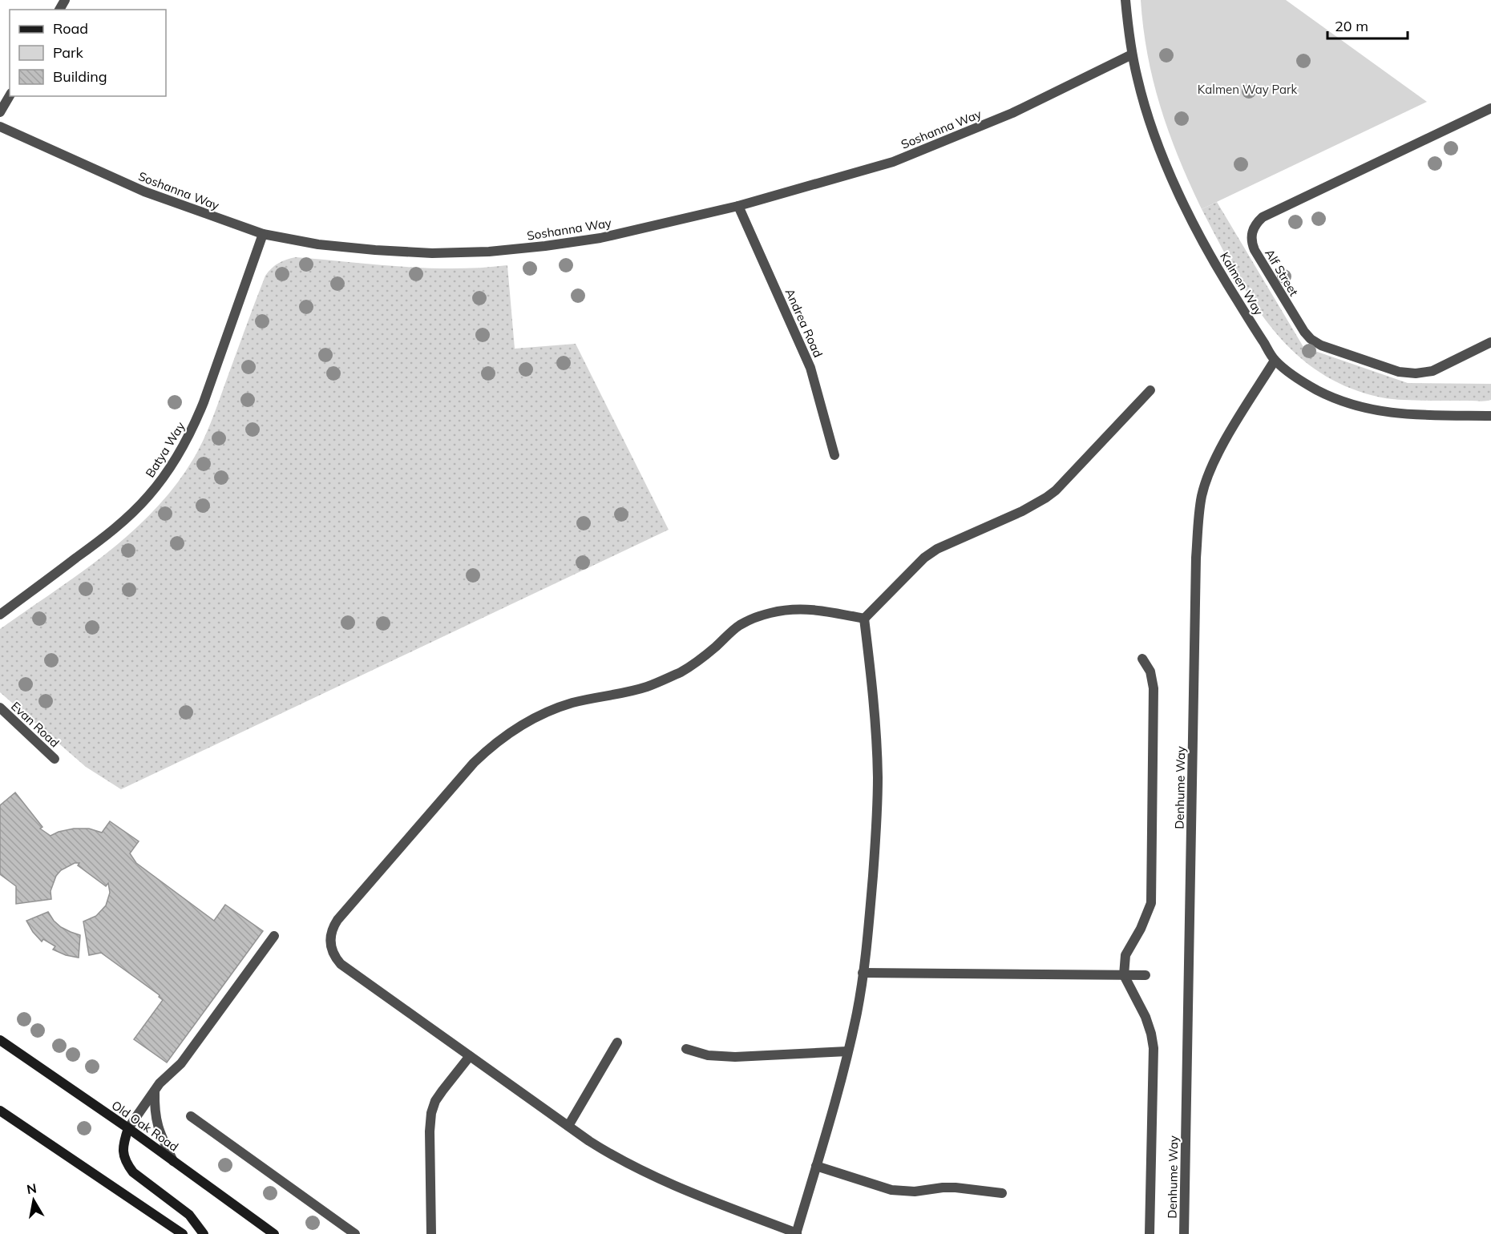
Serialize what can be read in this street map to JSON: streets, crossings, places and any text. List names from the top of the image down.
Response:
{
  "streets": {
    "main road": ["Old Oak Road"],
    "street": [
      "Soshanna Way",
      "Alf Street",
      "Kalmen Way",
      "Andrea Road",
      "Batya Way",
      "Evan Road",
      "Denhume Way"
    ]
  },
  "crossings": [
    ["Soshanna Way", "Kalmen Way"],
    ["Soshanna Way", "Andrea Road"],
    ["Soshanna Way", "Batya Way"],
    ["Kalmen Way", "Denhume Way"]
  ],
  "parks": ["Kalmen Way Park"],
  "legend": ["Road", "Park", "Building"],
  "scale_bar": "20 m",
  "north": "top"
}
